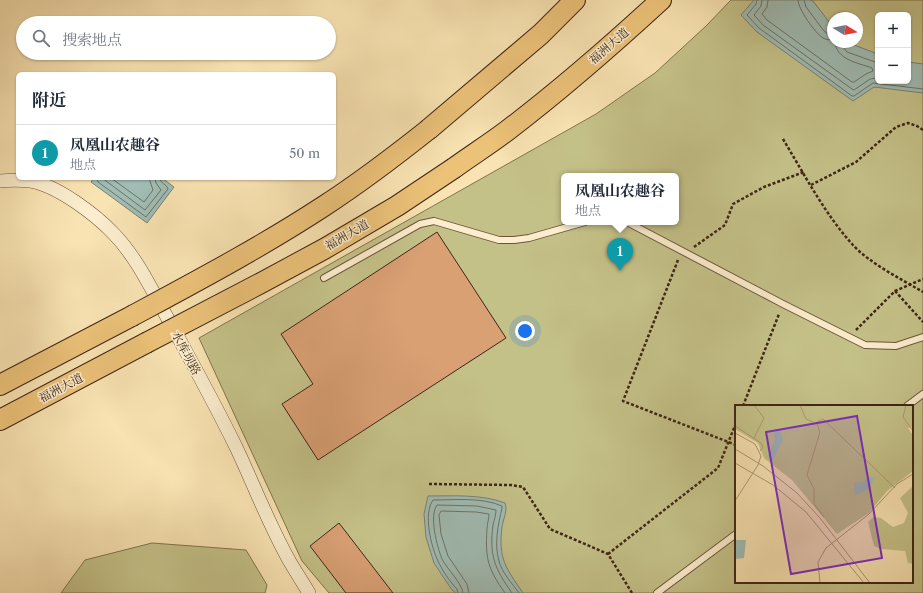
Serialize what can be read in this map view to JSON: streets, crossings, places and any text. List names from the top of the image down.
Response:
{
  "streets": {
    "main road": ["福洲大道"],
    "street": ["水库坝路"]
  },
  "north": "right",
  "page": {
    "map_buttons": ["+", "−"],
    "search": "搜索地点",
    "heading": "附近",
    "list": [
      {
        "mark": "1",
        "name": "凤凰山农趣谷",
        "note": "地点",
        "value": "50 m"
      }
    ],
    "popup": ["凤凰山农趣谷", "地点"],
    "pins": "1"
  }
}
